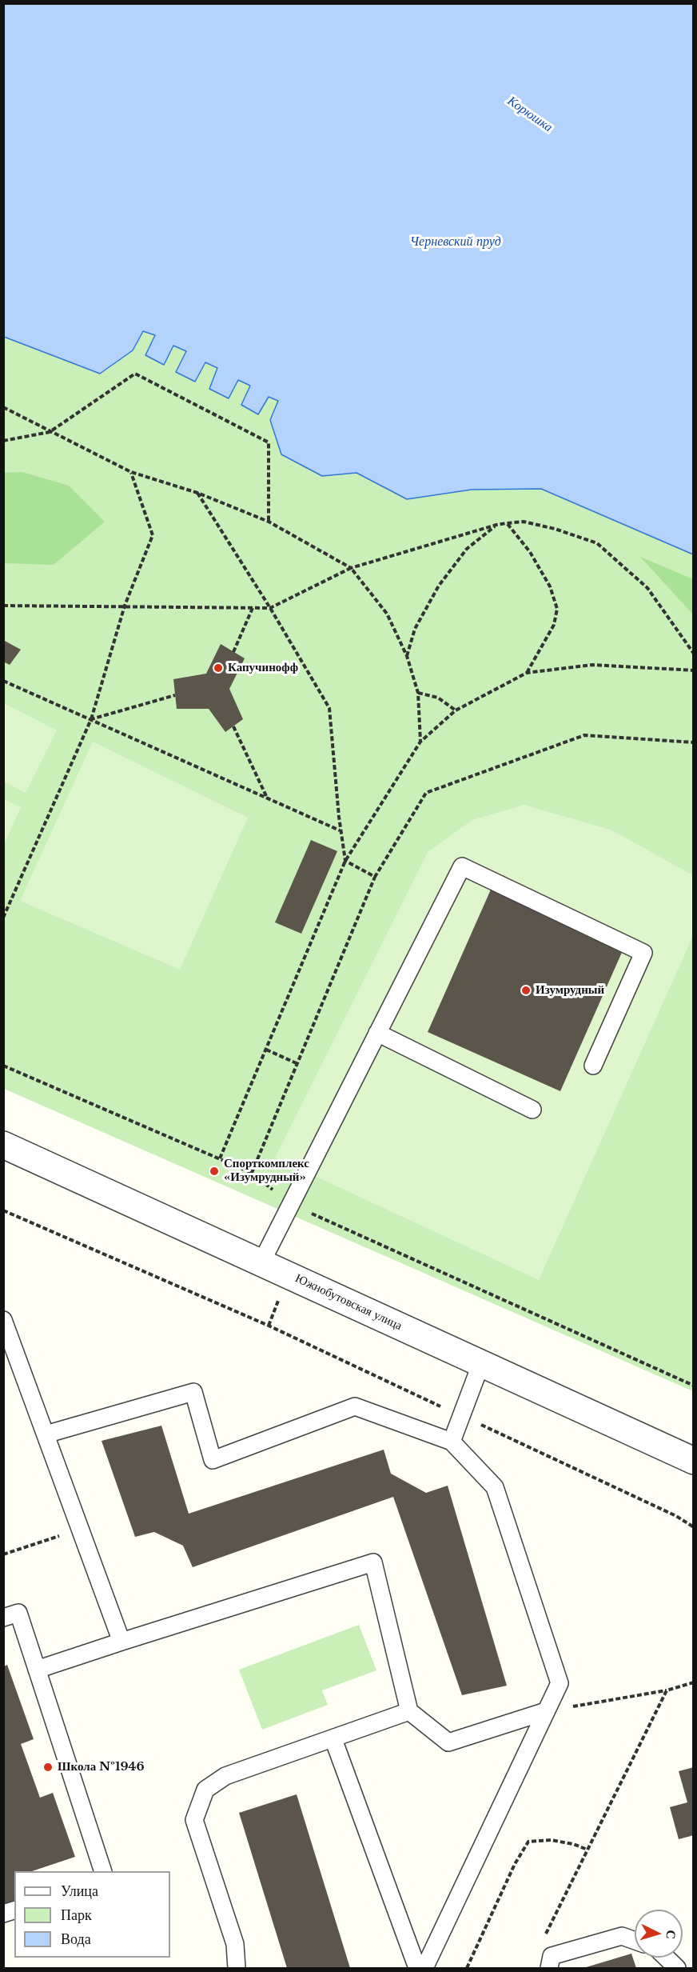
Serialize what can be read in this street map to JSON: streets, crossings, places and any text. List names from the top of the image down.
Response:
{
  "streets": {
    "street": ["Южнобутовская улица"]
  },
  "water": ["Корюшка", "Черневский пруд"],
  "places": [
    "Капучинофф",
    "Изумрудный",
    "Спорткомплекс «Изумрудный»",
    "Школа №1946"
  ],
  "legend": ["Улица", "Парк", "Вода"],
  "north": "right"
}
